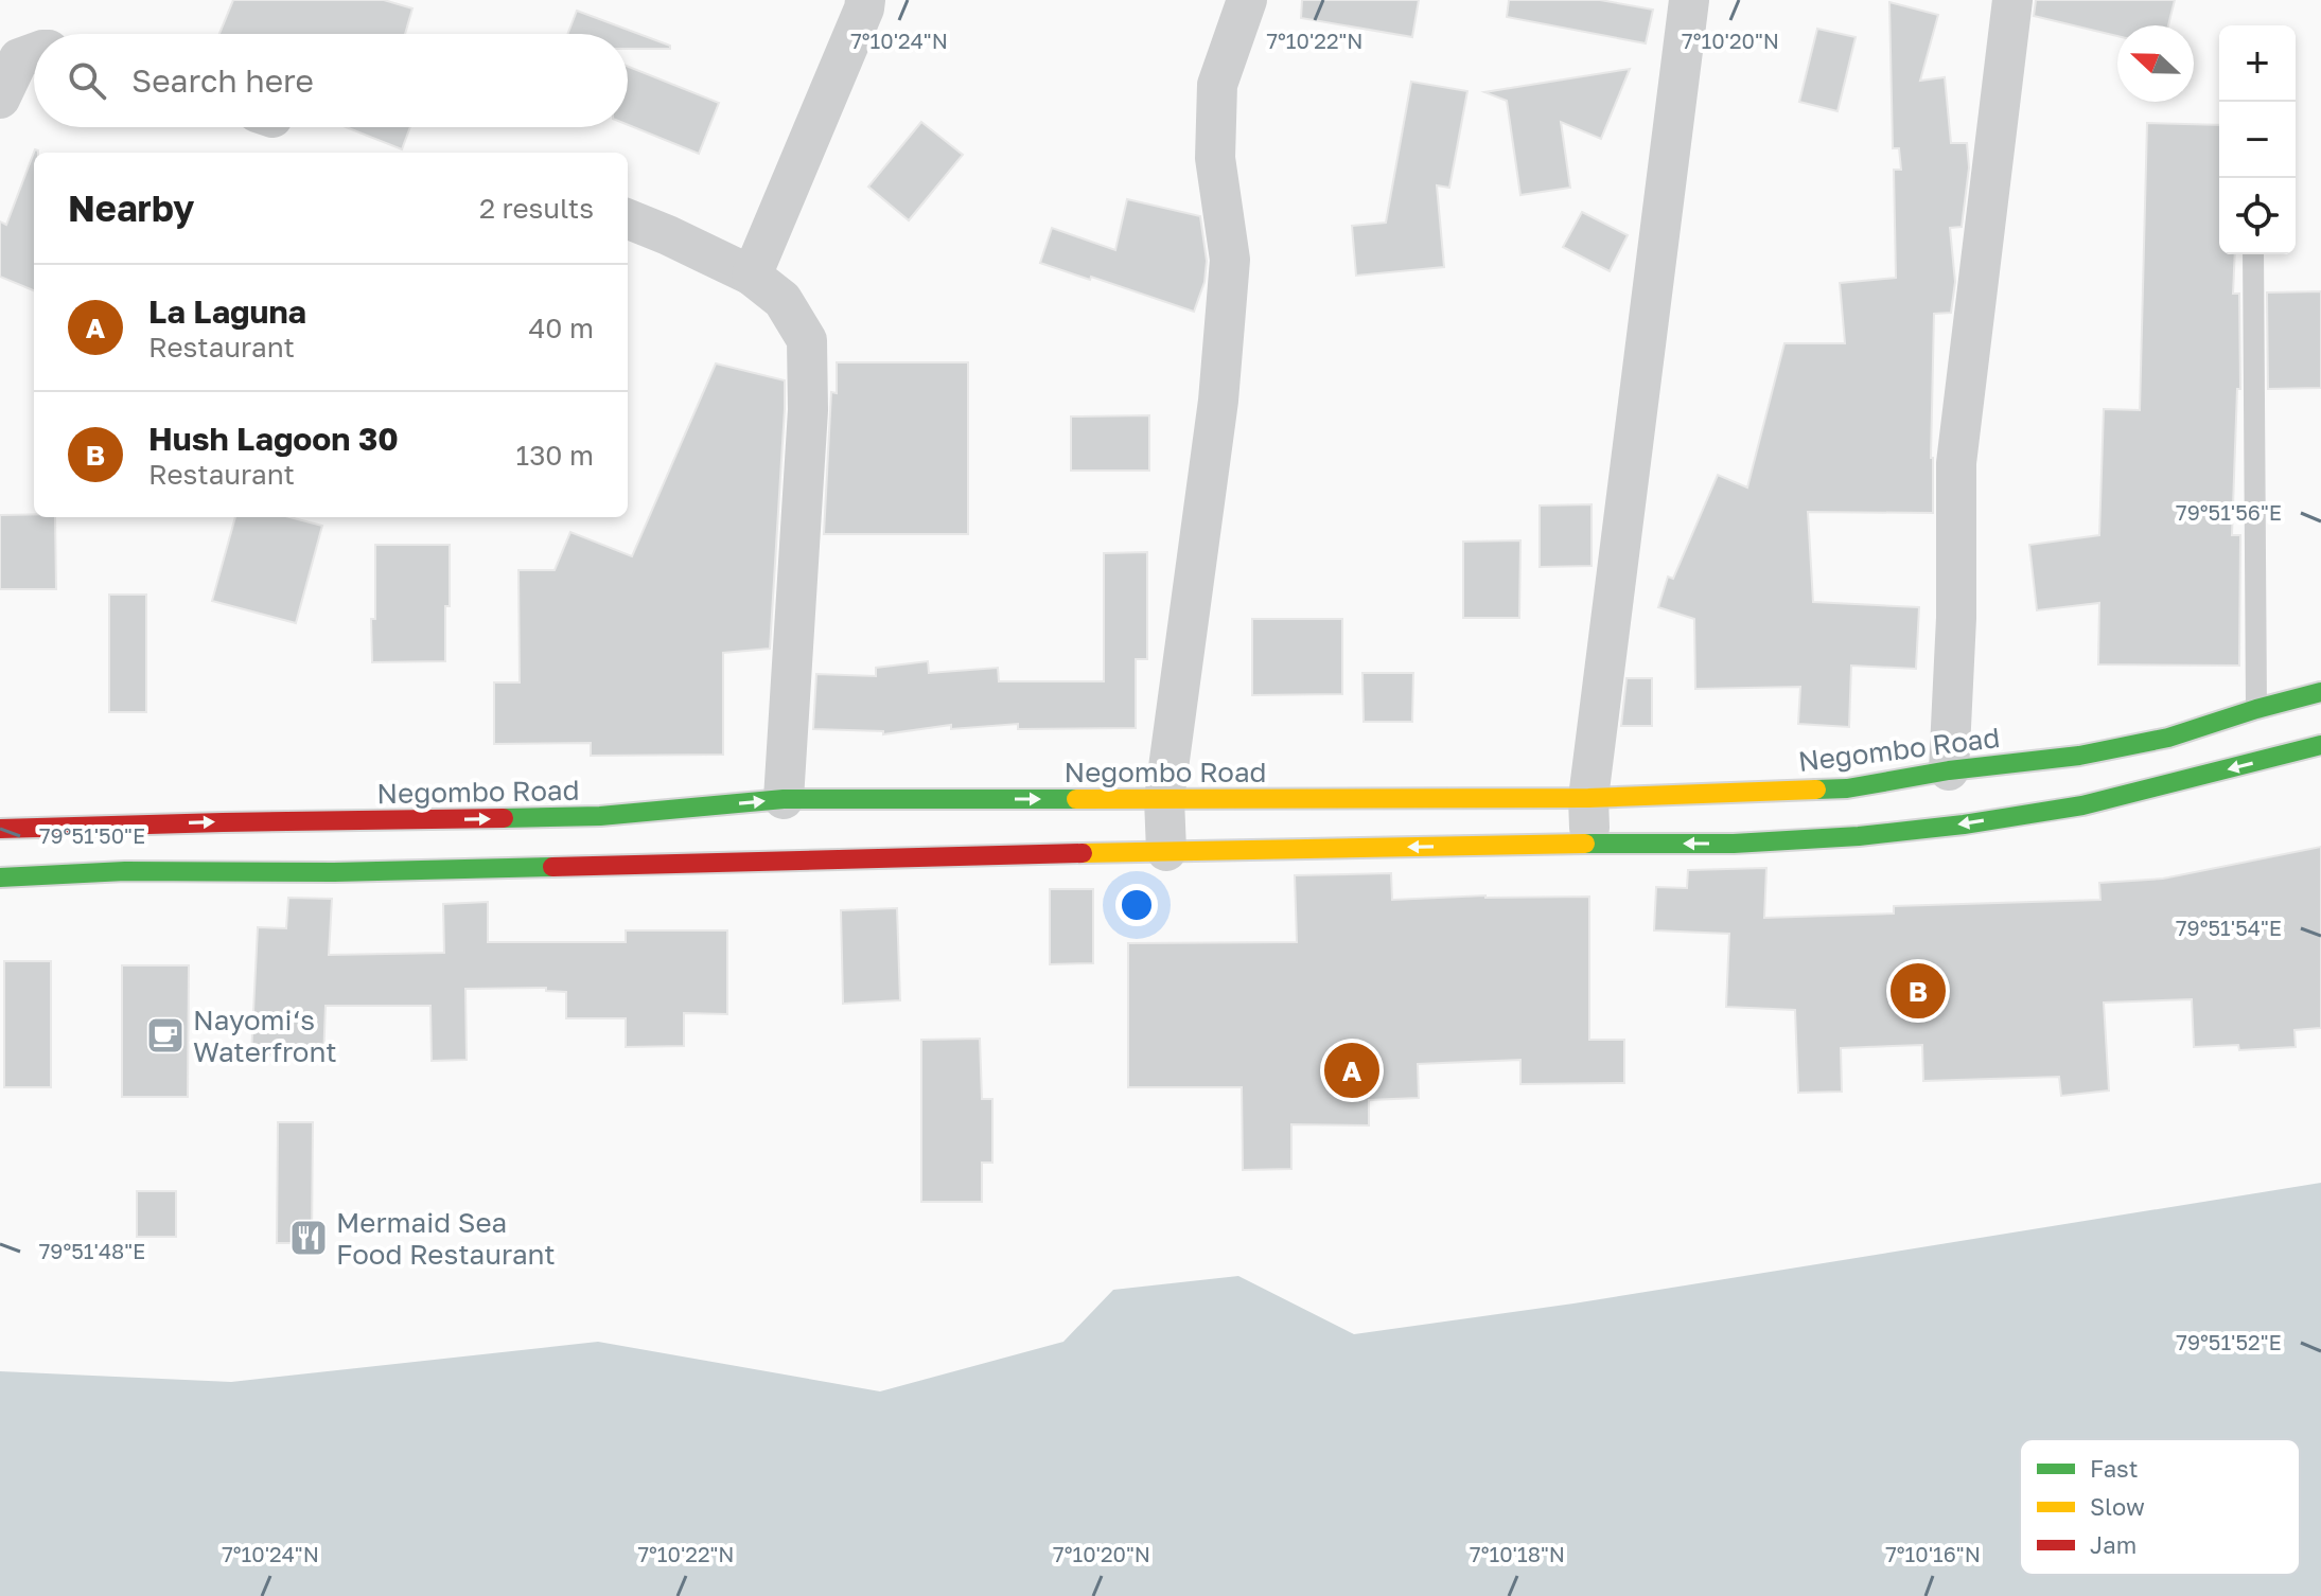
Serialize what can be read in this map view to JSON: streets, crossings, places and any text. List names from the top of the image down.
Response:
{
  "streets": {
    "highway": ["Negombo Road"]
  },
  "places": {
    "cafe": ["Nayomi‘s Waterfront"],
    "restaurant": ["Mermaid Sea Food Restaurant"]
  },
  "legend": ["Fast", "Slow", "Jam"],
  "north": "left",
  "page": {
    "map_buttons": ["+", "−"],
    "search": "Search here",
    "heading": ["Nearby", "2 results"],
    "list": [
      {
        "mark": "A",
        "name": "La Laguna",
        "note": "Restaurant",
        "value": "40 m"
      },
      {
        "mark": "B",
        "name": "Hush Lagoon 30",
        "note": "Restaurant",
        "value": "130 m"
      }
    ],
    "pins": ["B", "A"]
  },
  "coordinates": [
    "7°10'24\"N",
    "7°10'22\"N",
    "7°10'20\"N",
    "79°51'56\"E",
    "79°51'50\"E",
    "79°51'54\"E",
    "79°51'48\"E",
    "79°51'52\"E",
    "7°10'18\"N",
    "7°10'16\"N"
  ]
}
